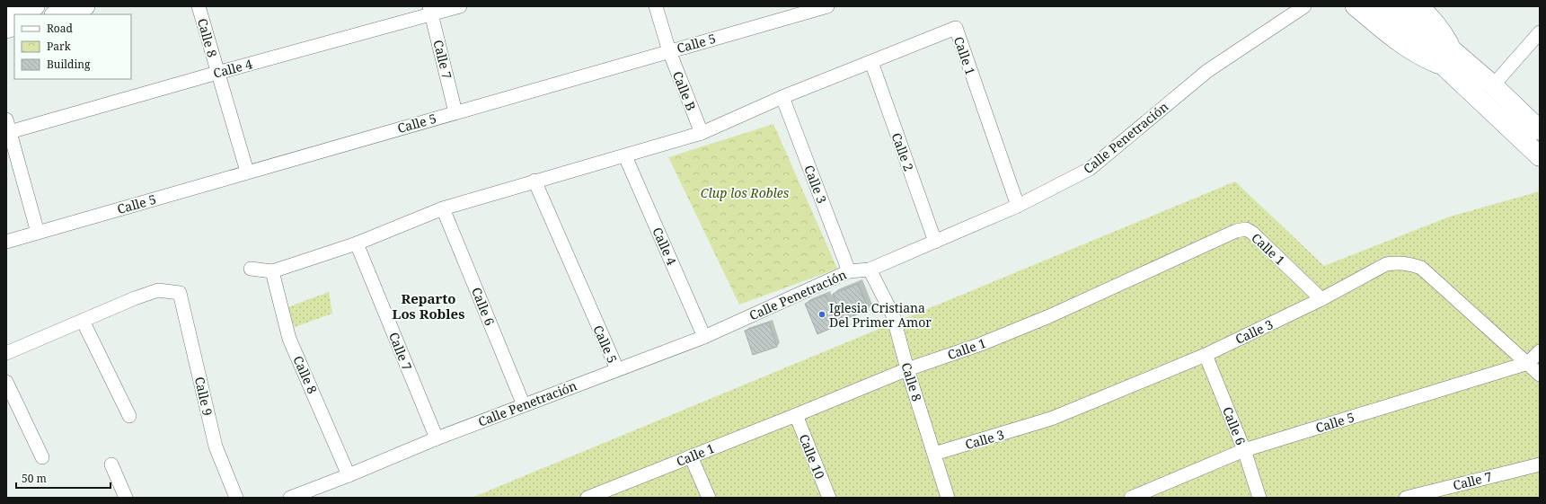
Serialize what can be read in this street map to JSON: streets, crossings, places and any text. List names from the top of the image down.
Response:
{
  "streets": {
    "street": [
      "Calle 8",
      "Calle 5",
      "Calle 1",
      "Calle 7",
      "Calle 4",
      "Calle B",
      "Calle Penetración",
      "Calle 2",
      "Calle 3",
      "Calle 6",
      "Calle 9",
      "Calle 10"
    ]
  },
  "crossings": [
    ["Calle 8", "Calle 5"],
    ["Calle 8", "Calle 1"],
    ["Calle 8", "Calle 4"],
    ["Calle 8", "Calle Penetración"],
    ["Calle 8", "Calle 3"],
    ["Calle 5", "Calle 7"],
    ["Calle 5", "Calle B"],
    ["Calle 5", "Calle Penetración"],
    ["Calle 5", "Calle 3"],
    ["Calle 5", "Calle 6"],
    ["Calle 1", "Calle Penetración"],
    ["Calle 1", "Calle 2"],
    ["Calle 1", "Calle 3"],
    ["Calle 1", "Calle 10"],
    ["Calle 7", "Calle 4"],
    ["Calle 7", "Calle Penetración"],
    ["Calle 4", "Calle Penetración"],
    ["Calle Penetración", "Calle 2"],
    ["Calle Penetración", "Calle 3"],
    ["Calle Penetración", "Calle 6"],
    ["Calle 3", "Calle 6"]
  ],
  "districts": ["Reparto Los Robles"],
  "parks": ["Clup los Robles"],
  "places": ["Iglesia Cristiana Del Primer Amor"],
  "legend": ["Road", "Park", "Building"],
  "scale_bar": "50 m"
}
